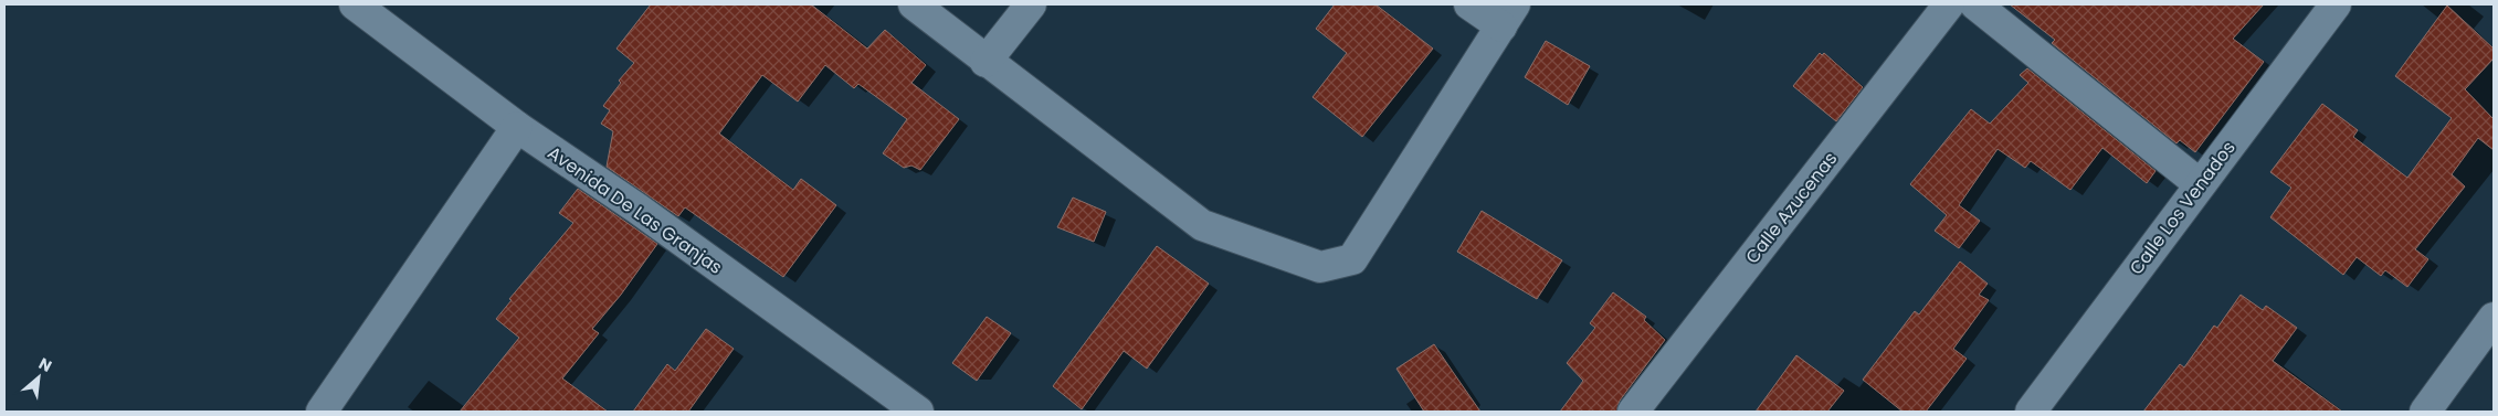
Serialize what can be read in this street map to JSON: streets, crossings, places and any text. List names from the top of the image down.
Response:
{
  "streets": {
    "street": ["Calle Azucenas", "Calle Los Venados", "Avenida De Las Granjas"]
  },
  "north": "top right"
}
